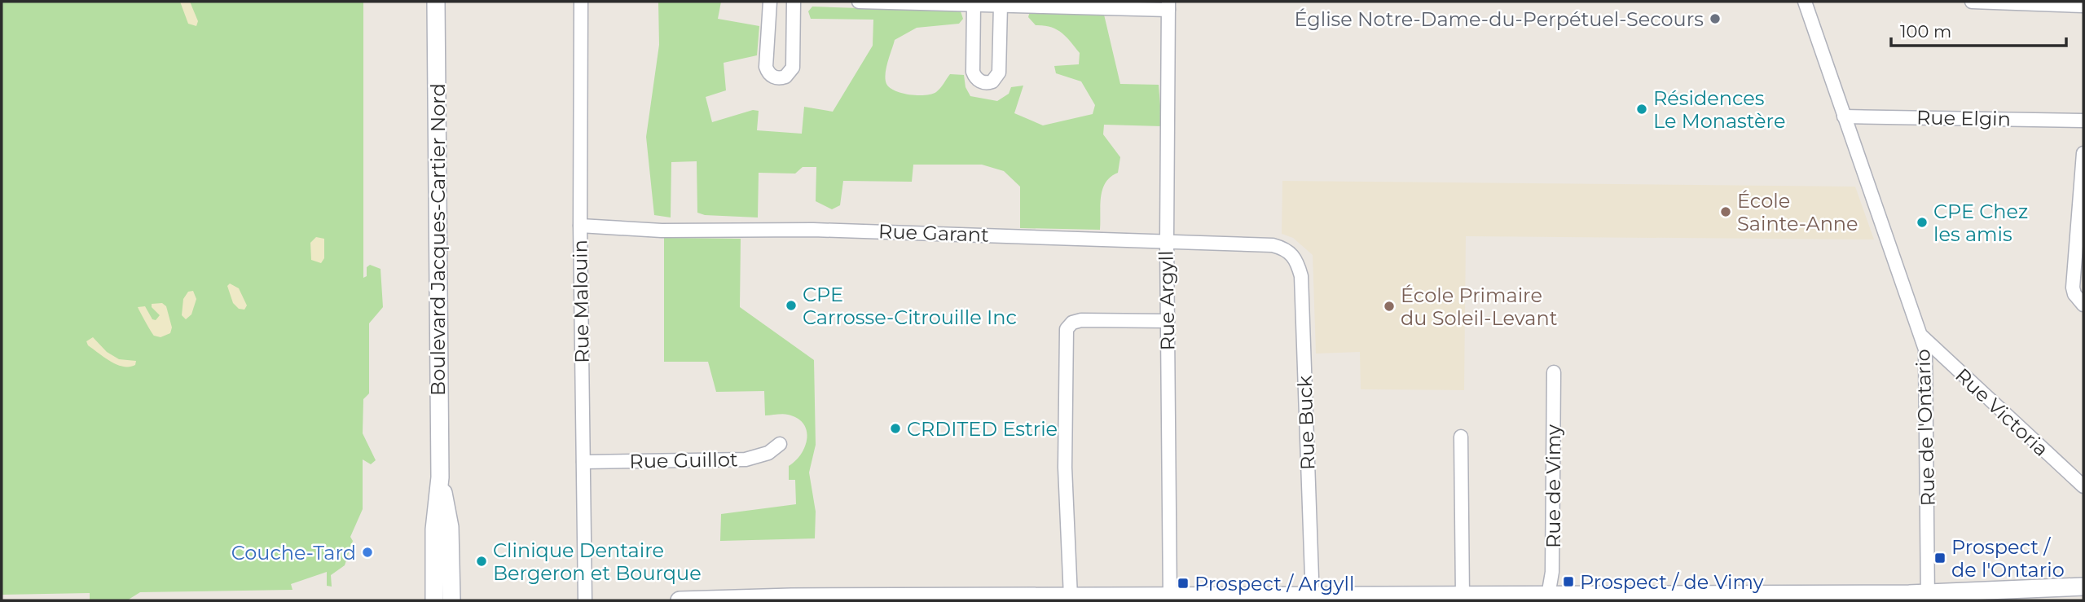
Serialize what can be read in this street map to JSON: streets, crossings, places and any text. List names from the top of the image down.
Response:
{
  "streets": {
    "street": [
      "Rue Elgin",
      "Rue Garant",
      "Boulevard Jacques-Cartier Nord",
      "Rue Argyll",
      "Rue Malouin",
      "Rue Victoria",
      "Rue Buck",
      "Rue de l'Ontario",
      "Rue Guillot",
      "Rue de Vimy"
    ]
  },
  "crossings": [
    ["Rue Elgin", "Rue de l'Ontario"],
    ["Rue Garant", "Rue Argyll"],
    ["Rue Garant", "Rue Malouin"],
    ["Rue Garant", "Rue Buck"],
    ["Rue Malouin", "Rue Guillot"],
    ["Rue Victoria", "Rue de l'Ontario"]
  ],
  "places": {
    "other": [
      "Église Notre-Dame-du-Perpétuel-Secours",
      "Résidences Le Monastère",
      "École Sainte-Anne",
      "CPE Chez les amis",
      "CPE Carrosse-Citrouille Inc",
      "École Primaire du Soleil-Levant",
      "CRDITED Estrie",
      "Couche-Tard",
      "Clinique Dentaire Bergeron et Bourque"
    ],
    "transit": ["Prospect / de l'Ontario", "Prospect / de Vimy", "Prospect / Argyll"]
  },
  "scale_bar": "100 m"
}
